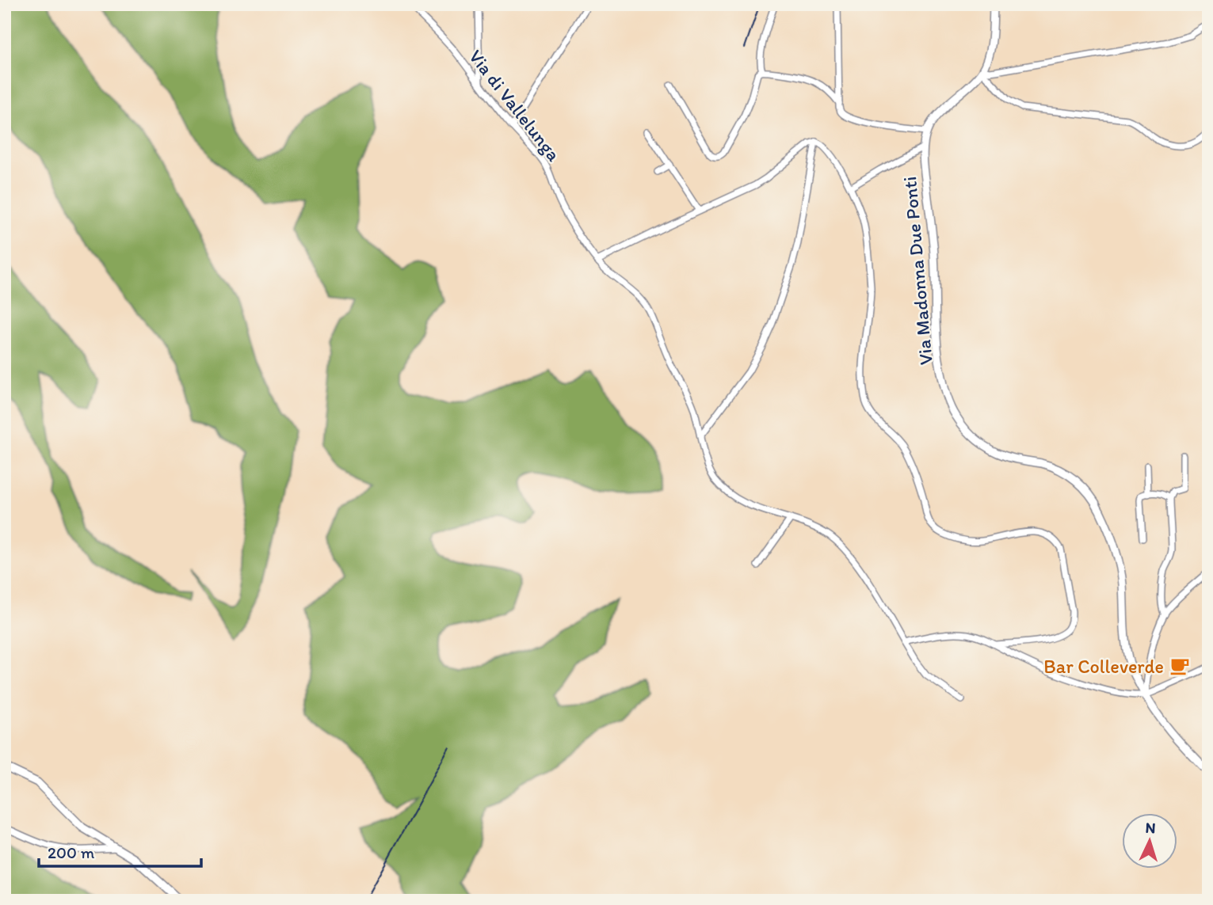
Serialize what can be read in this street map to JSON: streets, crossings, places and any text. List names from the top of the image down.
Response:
{
  "streets": {
    "main road": ["Via Madonna Due Ponti"],
    "street": ["Via di Vallelunga"]
  },
  "places": {
    "cafe": ["Bar Colleverde"]
  },
  "scale_bar": "200 m",
  "north": "top"
}
